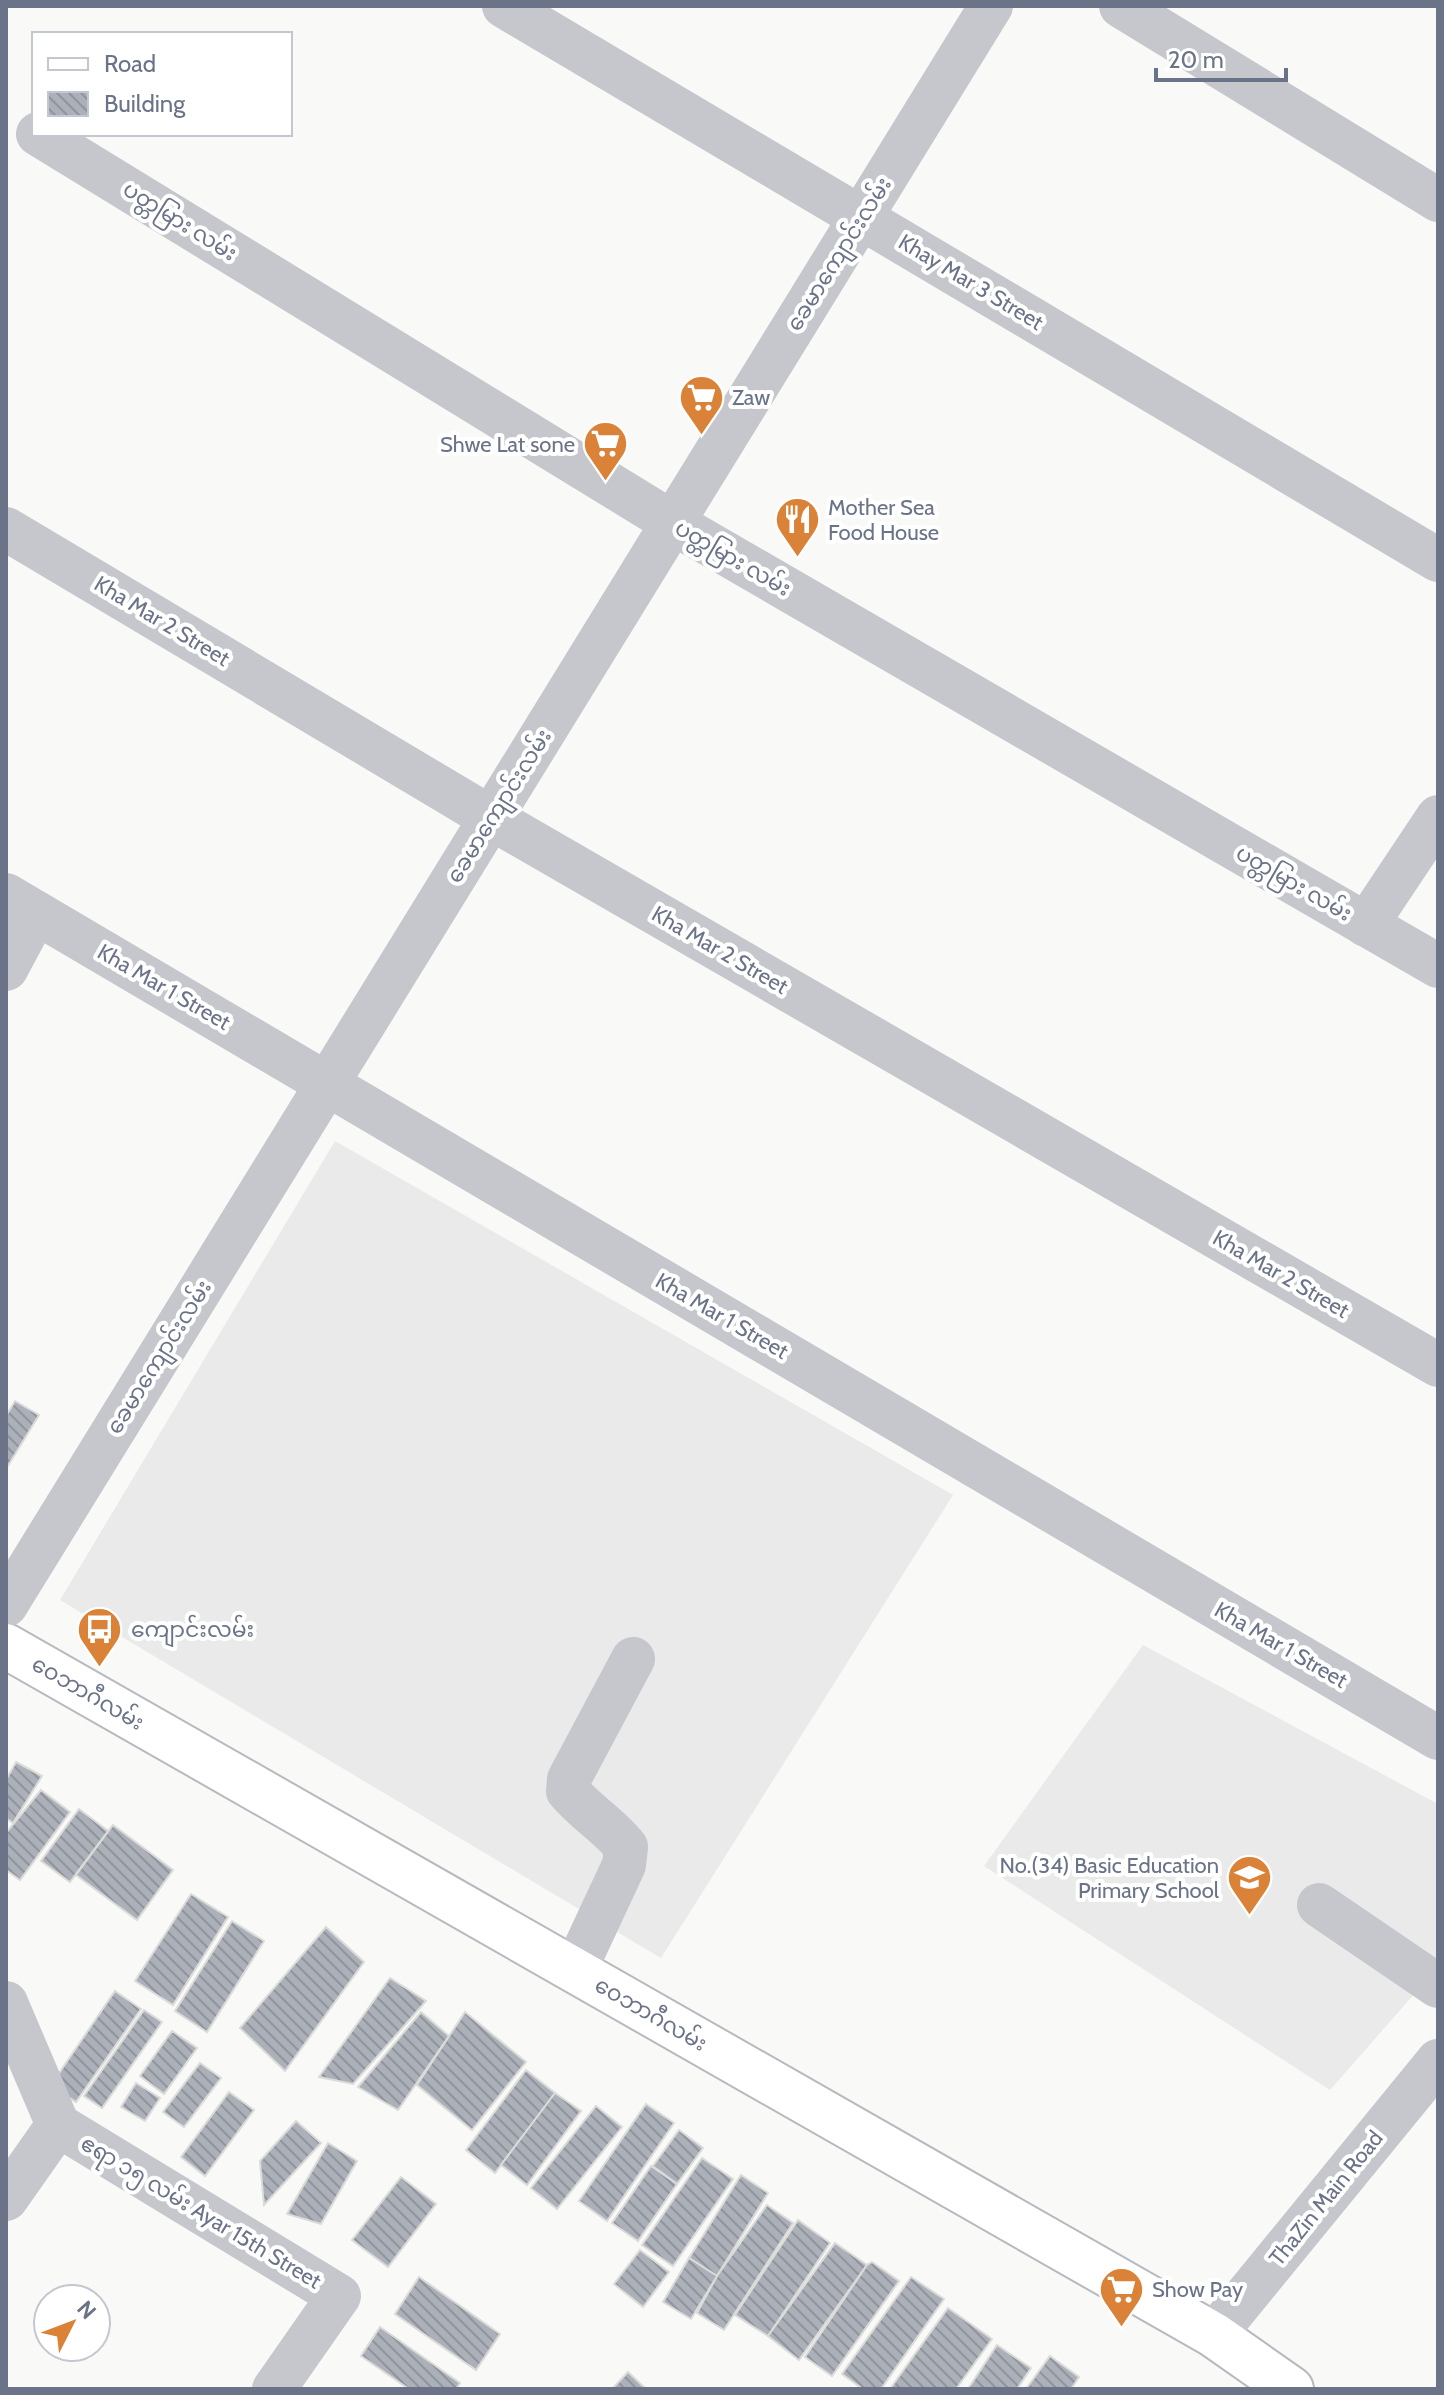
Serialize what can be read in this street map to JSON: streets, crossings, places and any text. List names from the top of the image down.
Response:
{
  "streets": {
    "main road": ["ဝေဘာဂီလမ်း"],
    "street": [
      "ပတ္တမြား လမ်း",
      "ခေမာကျောင်းလမ်း",
      "Khay Mar 3 Street",
      "Kha Mar 2 Street",
      "Kha Mar 1 Street",
      "ThaZin Main Road",
      "ဧရာ ၁၅ လမ်း Ayar 15th Street"
    ]
  },
  "crossings": [
    ["ပတ္တမြား လမ်း", "ခေမာကျောင်းလမ်း"],
    ["ခေမာကျောင်းလမ်း", "Khay Mar 3 Street"],
    ["ခေမာကျောင်းလမ်း", "Kha Mar 2 Street"],
    ["ခေမာကျောင်းလမ်း", "Kha Mar 1 Street"],
    ["ဝေဘာဂီလမ်း", "ThaZin Main Road"]
  ],
  "places": {
    "supermarket": ["Zaw", "Shwe Lat sone", "Show Pay"],
    "restaurant": ["Mother Sea Food House"],
    "bus stop": ["ကျောင်းလမ်း"],
    "school or university": ["No.(34) Basic Education Primary School"]
  },
  "legend": ["Road", "Building"],
  "scale_bar": "20 m",
  "north": "top right"
}
